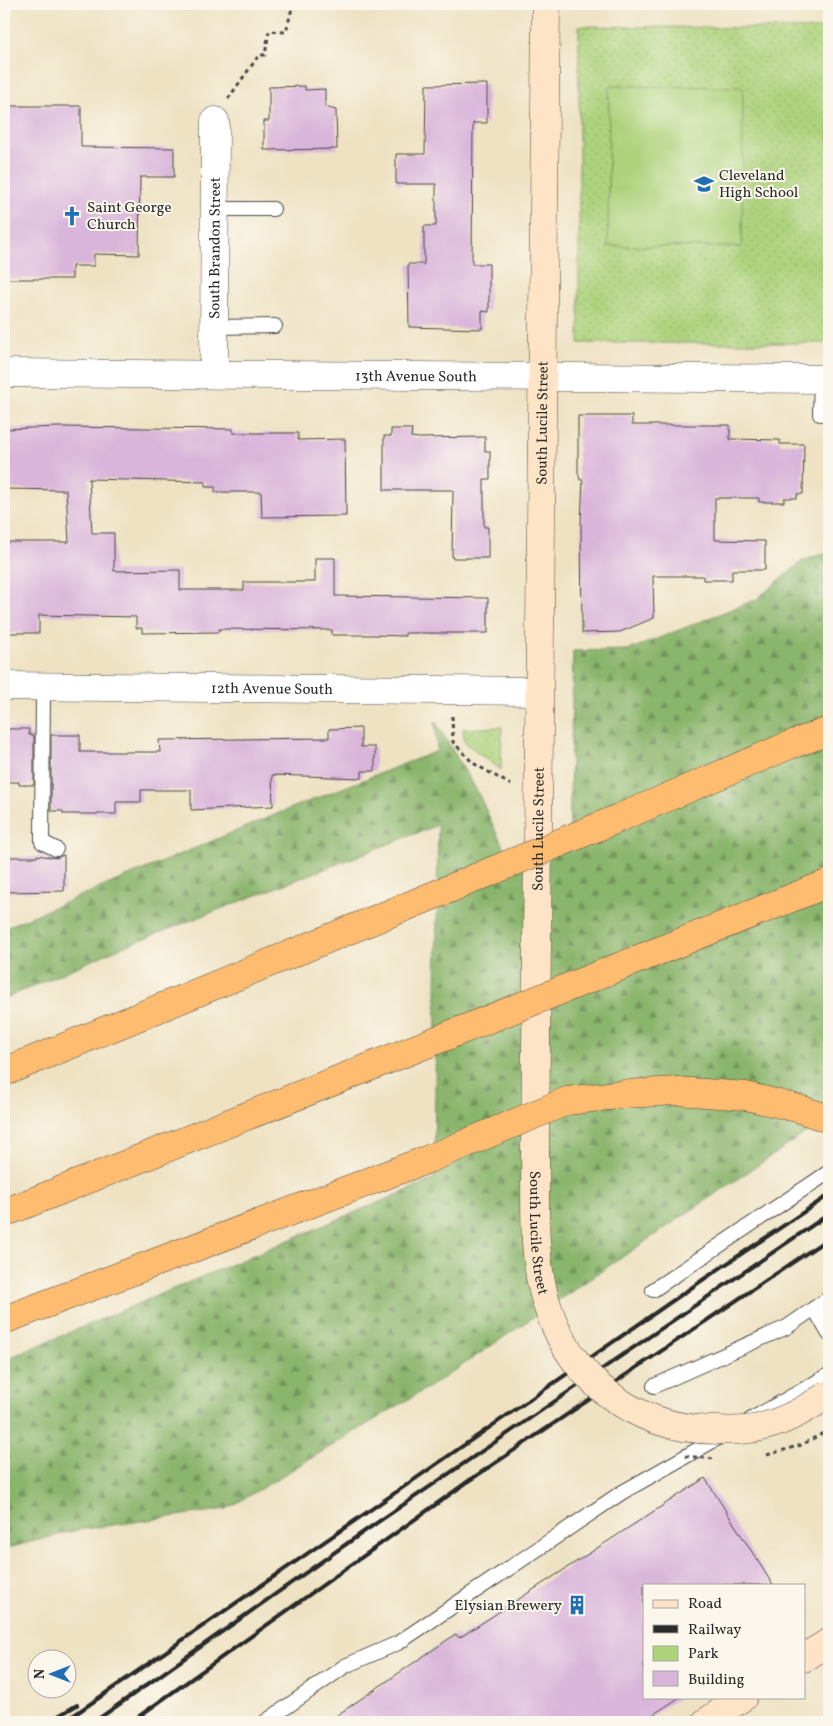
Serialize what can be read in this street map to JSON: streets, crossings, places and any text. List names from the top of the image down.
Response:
{
  "streets": {
    "street": [
      "South Brandon Street",
      "13th Avenue South",
      "South Lucile Street",
      "12th Avenue South"
    ]
  },
  "crossings": [
    ["South Brandon Street", "13th Avenue South"],
    ["13th Avenue South", "South Lucile Street"],
    ["South Lucile Street", "12th Avenue South"]
  ],
  "places": {
    "school or university": ["Cleveland High School"],
    "church": ["Saint George Church"],
    "building": ["Elysian Brewery"]
  },
  "legend": [
    "Road",
    "Railway",
    "Park",
    "Building"
  ],
  "north": "left"
}
